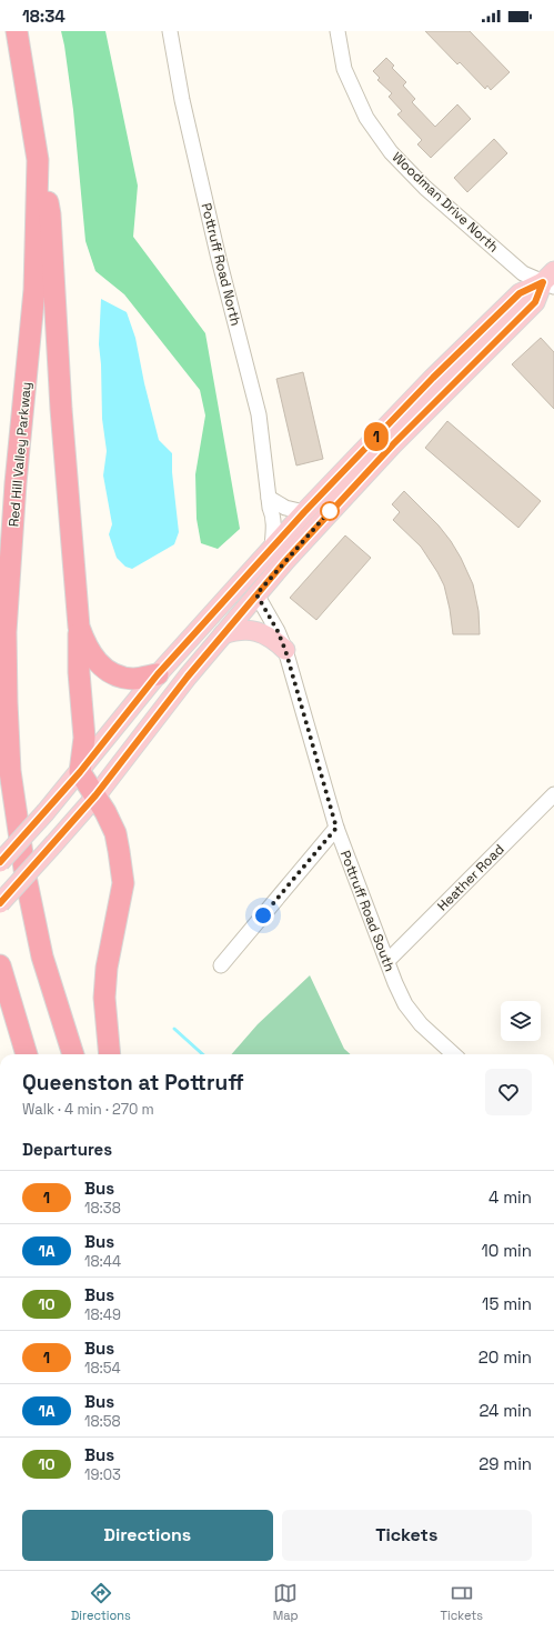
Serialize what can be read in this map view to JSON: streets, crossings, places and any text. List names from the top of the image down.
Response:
{
  "streets": {
    "highway": ["Red Hill Valley Parkway"],
    "street": [
      "Woodman Drive North",
      "Pottruff Road North",
      "Heather Road",
      "Pottruff Road South"
    ]
  },
  "crossings": [
    ["Heather Road", "Pottruff Road South"]
  ],
  "lines": ["bus line 1"],
  "page": {
    "status": "18:34",
    "on_map": "1",
    "heading": [
      ["Queenston at Pottruff", "Walk · 4 min · 270 m"],
      "Departures"
    ],
    "list": [
      {
        "mark": "1",
        "name": "Bus",
        "note": "18:38",
        "value": "4 min"
      },
      {
        "mark": "1A",
        "name": "Bus",
        "note": "18:44",
        "value": "10 min"
      },
      {
        "mark": "10",
        "name": "Bus",
        "note": "18:49",
        "value": "15 min"
      },
      {
        "mark": "1",
        "name": "Bus",
        "note": "18:54",
        "value": "20 min"
      },
      {
        "mark": "1A",
        "name": "Bus",
        "note": "18:58",
        "value": "24 min"
      },
      {
        "mark": "10",
        "name": "Bus",
        "note": "19:03",
        "value": "29 min"
      }
    ],
    "buttons": ["Directions", "Tickets"],
    "tabs": ["Directions", "Map", "Tickets"]
  }
}
